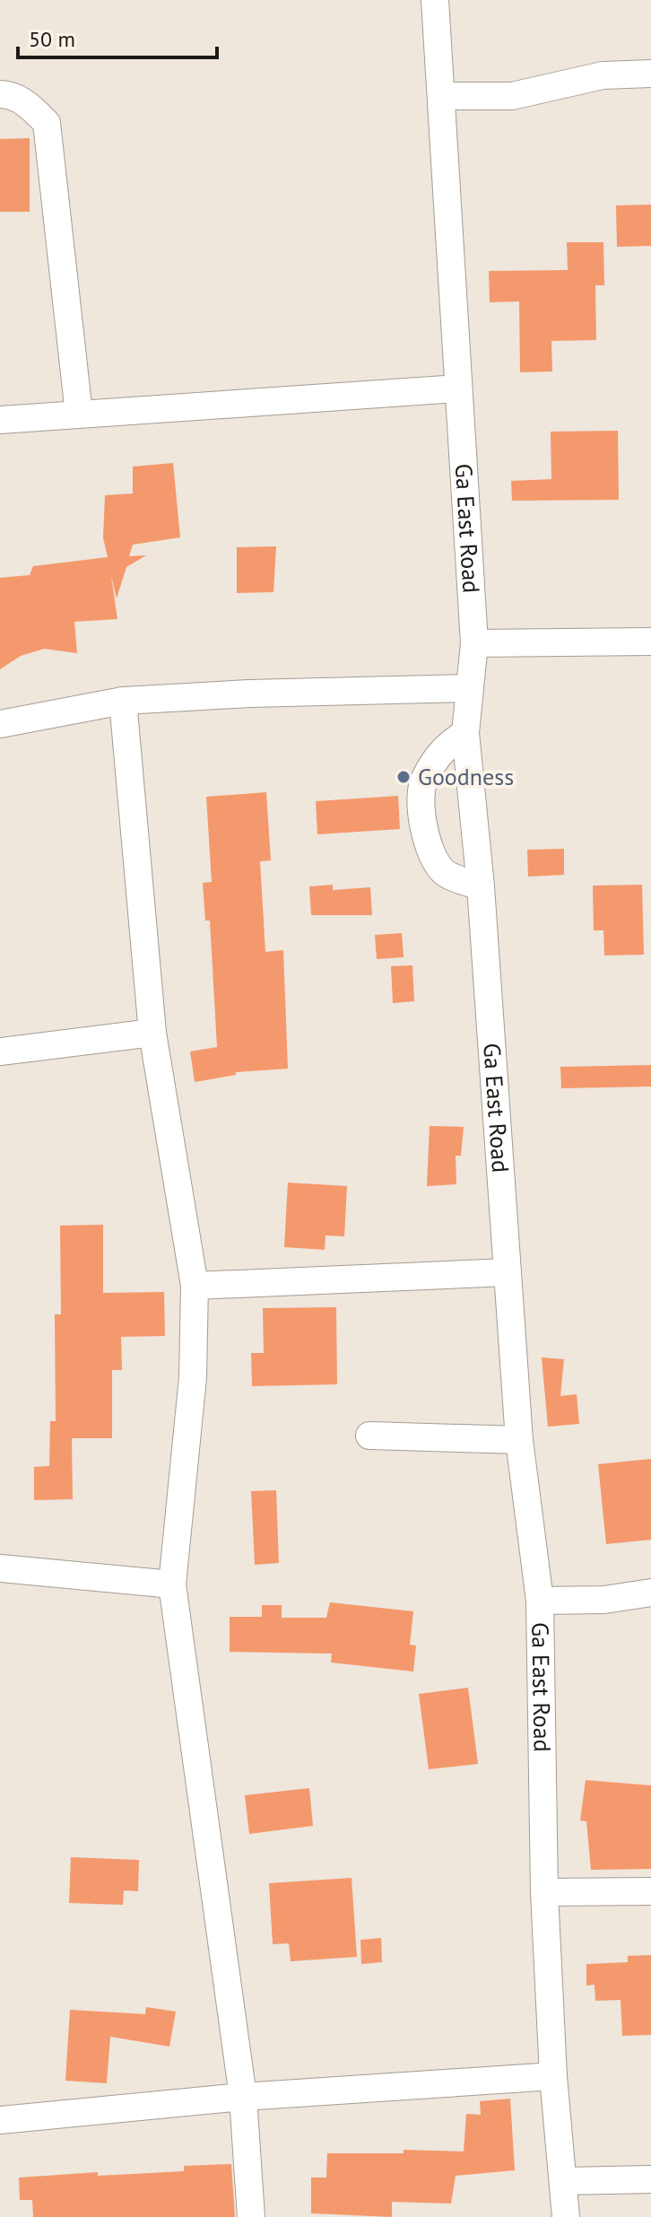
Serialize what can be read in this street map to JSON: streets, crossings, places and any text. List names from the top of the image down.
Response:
{
  "streets": {
    "street": ["Ga East Road"]
  },
  "places": ["Goodness"],
  "scale_bar": "50 m"
}
